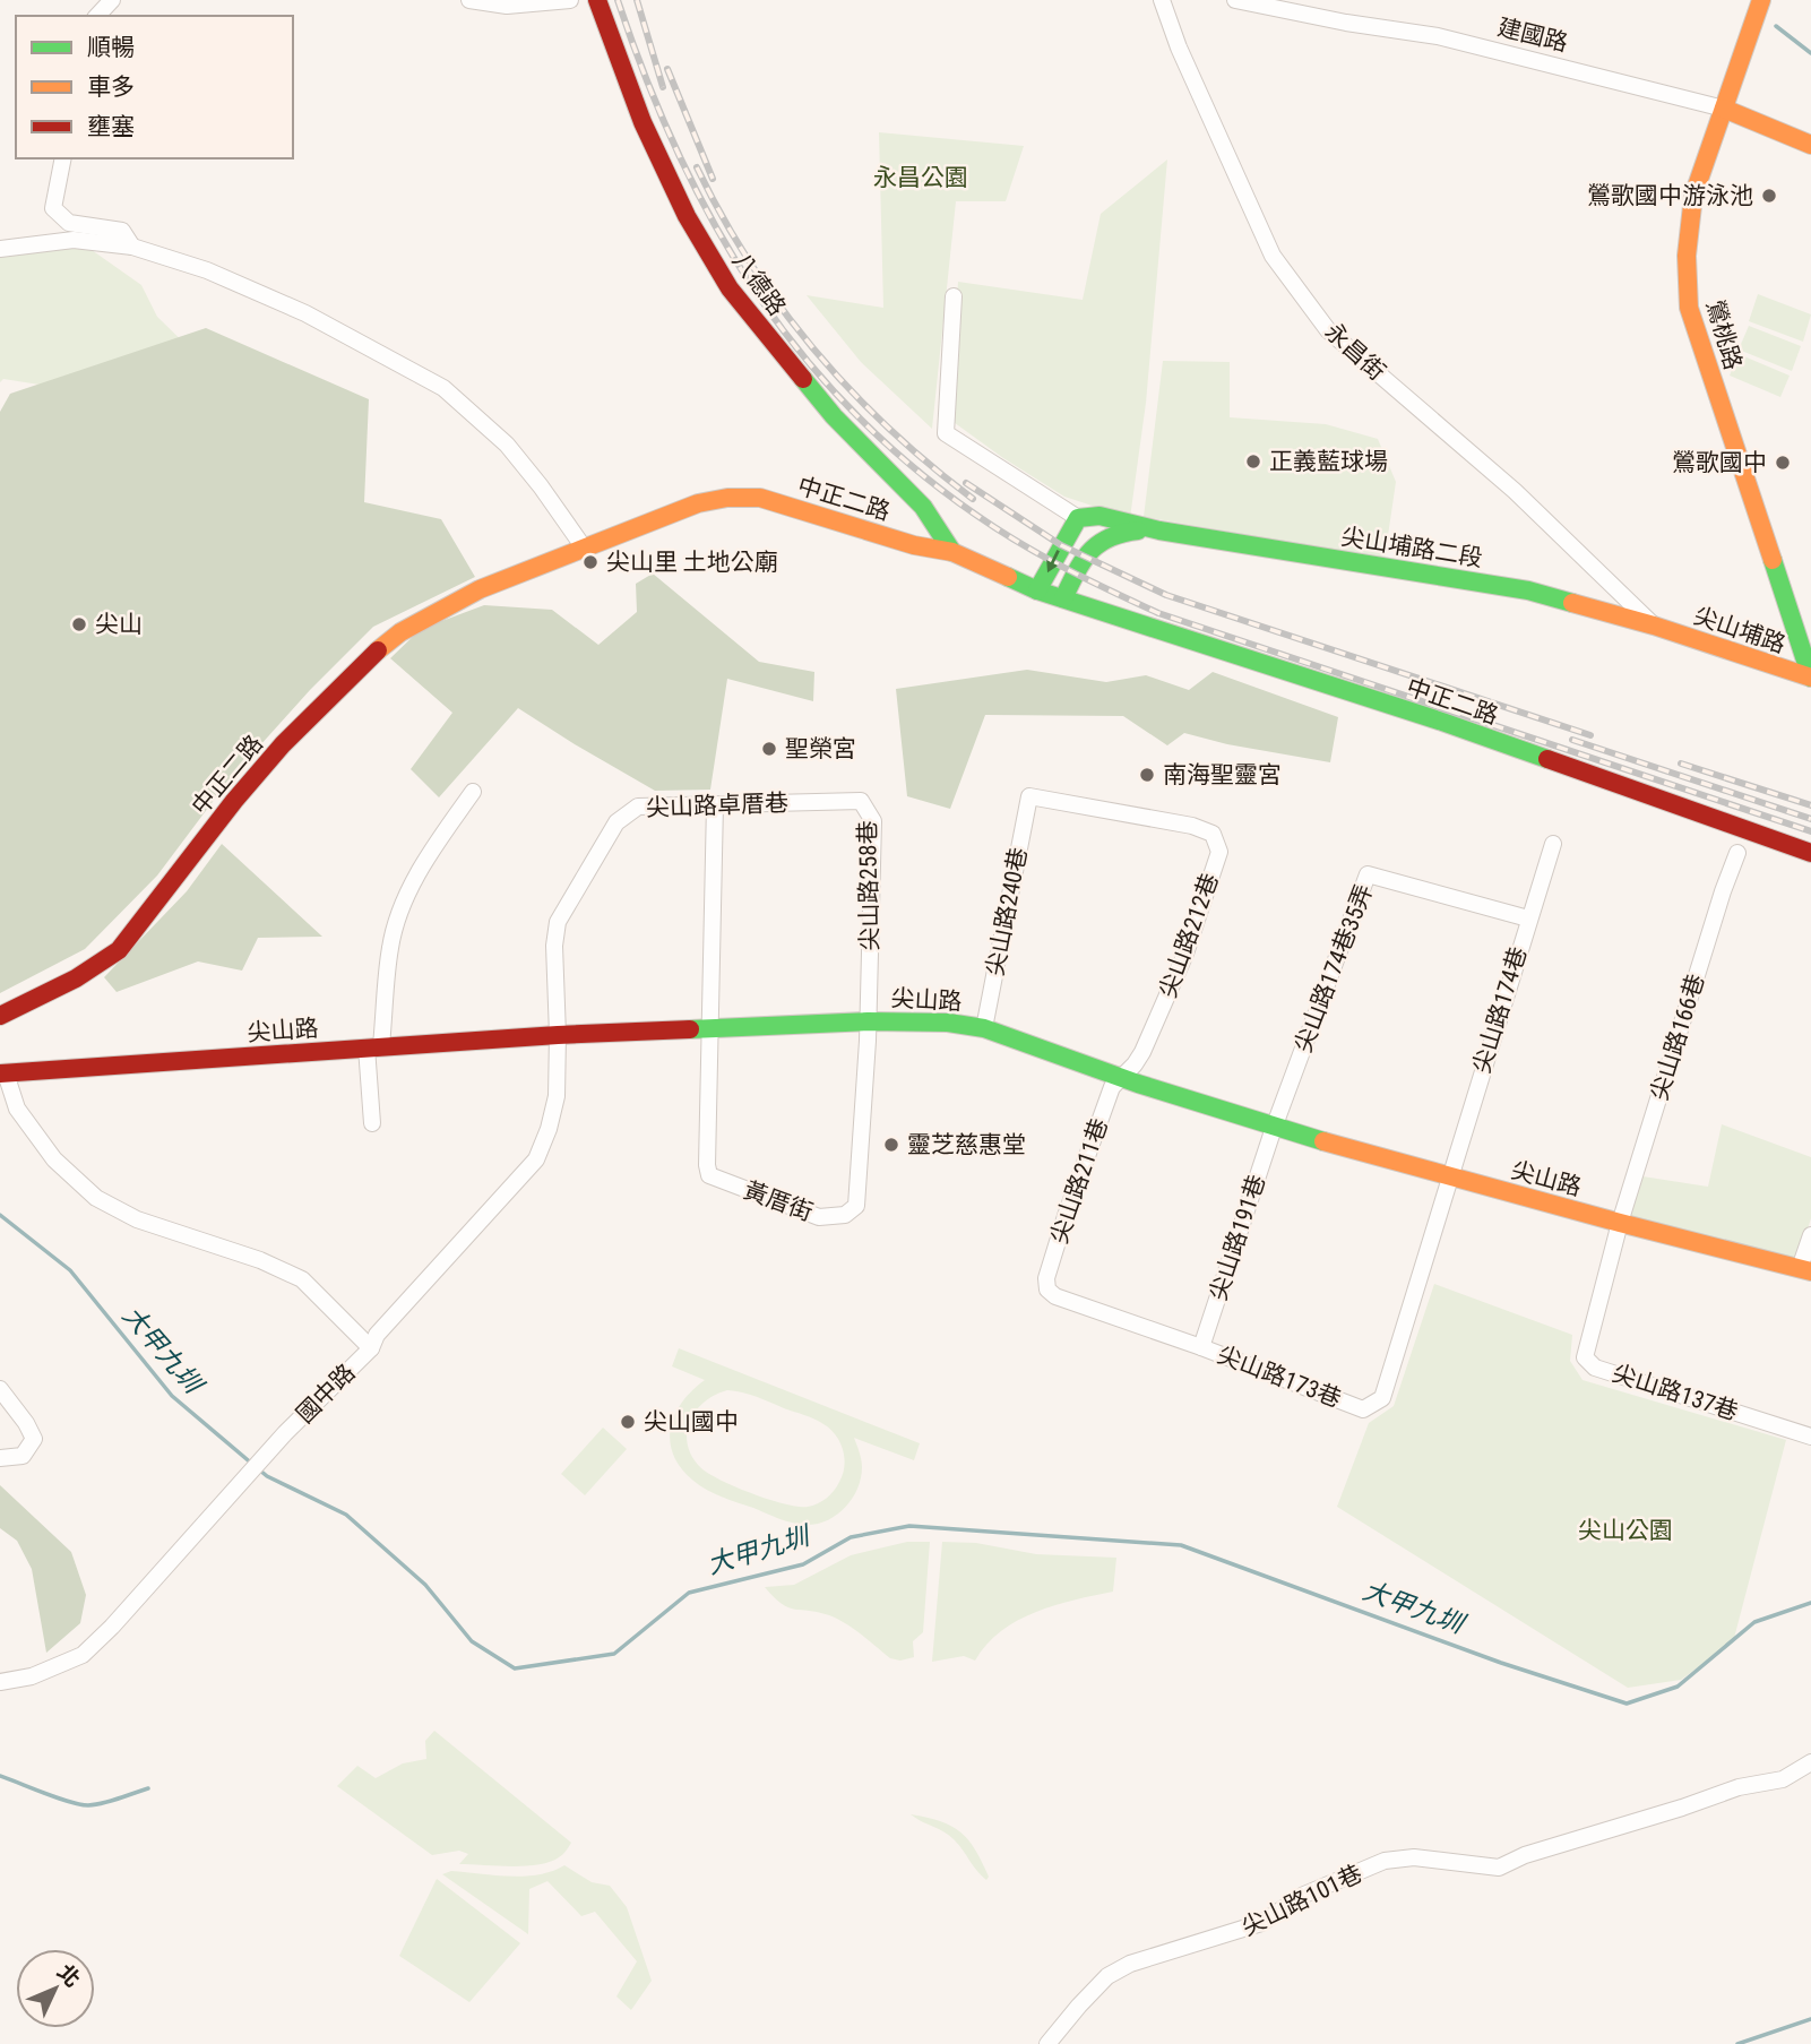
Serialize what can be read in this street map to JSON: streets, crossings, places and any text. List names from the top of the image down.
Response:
{
  "streets": {
    "street": [
      "建國路",
      "八德路",
      "鶯桃路",
      "永昌街",
      "中正二路",
      "尖山埔路二段",
      "尖山埔路",
      "尖山路卓厝巷",
      "尖山路258巷",
      "尖山路240巷",
      "尖山路212巷",
      "尖山路174巷35弄",
      "尖山路",
      "尖山路174巷",
      "尖山路166巷",
      "尖山路211巷",
      "黃厝街",
      "尖山路191巷",
      "尖山路173巷",
      "尖山路137巷",
      "國中路",
      "尖山路101巷"
    ]
  },
  "crossings": [
    ["建國路", "鶯桃路"],
    ["八德路", "中正二路"],
    ["鶯桃路", "尖山埔路"],
    ["永昌街", "尖山埔路二段"],
    ["永昌街", "尖山埔路"],
    ["尖山埔路二段", "尖山埔路"],
    ["尖山路卓厝巷", "尖山路258巷"],
    ["尖山路卓厝巷", "尖山路"],
    ["尖山路卓厝巷", "國中路"],
    ["尖山路258巷", "尖山路"],
    ["尖山路258巷", "黃厝街"],
    ["尖山路240巷", "尖山路212巷"],
    ["尖山路240巷", "尖山路"],
    ["尖山路212巷", "尖山路"],
    ["尖山路212巷", "尖山路211巷"],
    ["尖山路174巷35弄", "尖山路"],
    ["尖山路174巷35弄", "尖山路174巷"],
    ["尖山路174巷35弄", "尖山路191巷"],
    ["尖山路", "尖山路174巷"],
    ["尖山路", "尖山路166巷"],
    ["尖山路", "尖山路211巷"],
    ["尖山路", "黃厝街"],
    ["尖山路", "尖山路191巷"],
    ["尖山路", "尖山路173巷"],
    ["尖山路", "尖山路137巷"],
    ["尖山路", "國中路"],
    ["尖山路174巷", "尖山路173巷"],
    ["尖山路166巷", "尖山路137巷"],
    ["尖山路211巷", "尖山路173巷"],
    ["尖山路191巷", "尖山路173巷"]
  ],
  "water": ["大甲九圳"],
  "parks": ["永昌公園", "尖山公園"],
  "places": [
    "鶯歌國中游泳池",
    "正義藍球場",
    "鶯歌國中",
    "尖山里 土地公廟",
    "尖山",
    "聖榮宮",
    "南海聖靈宮",
    "靈芝慈惠堂",
    "尖山國中"
  ],
  "legend": ["順暢", "車多", "壅塞"],
  "north": "top right"
}
